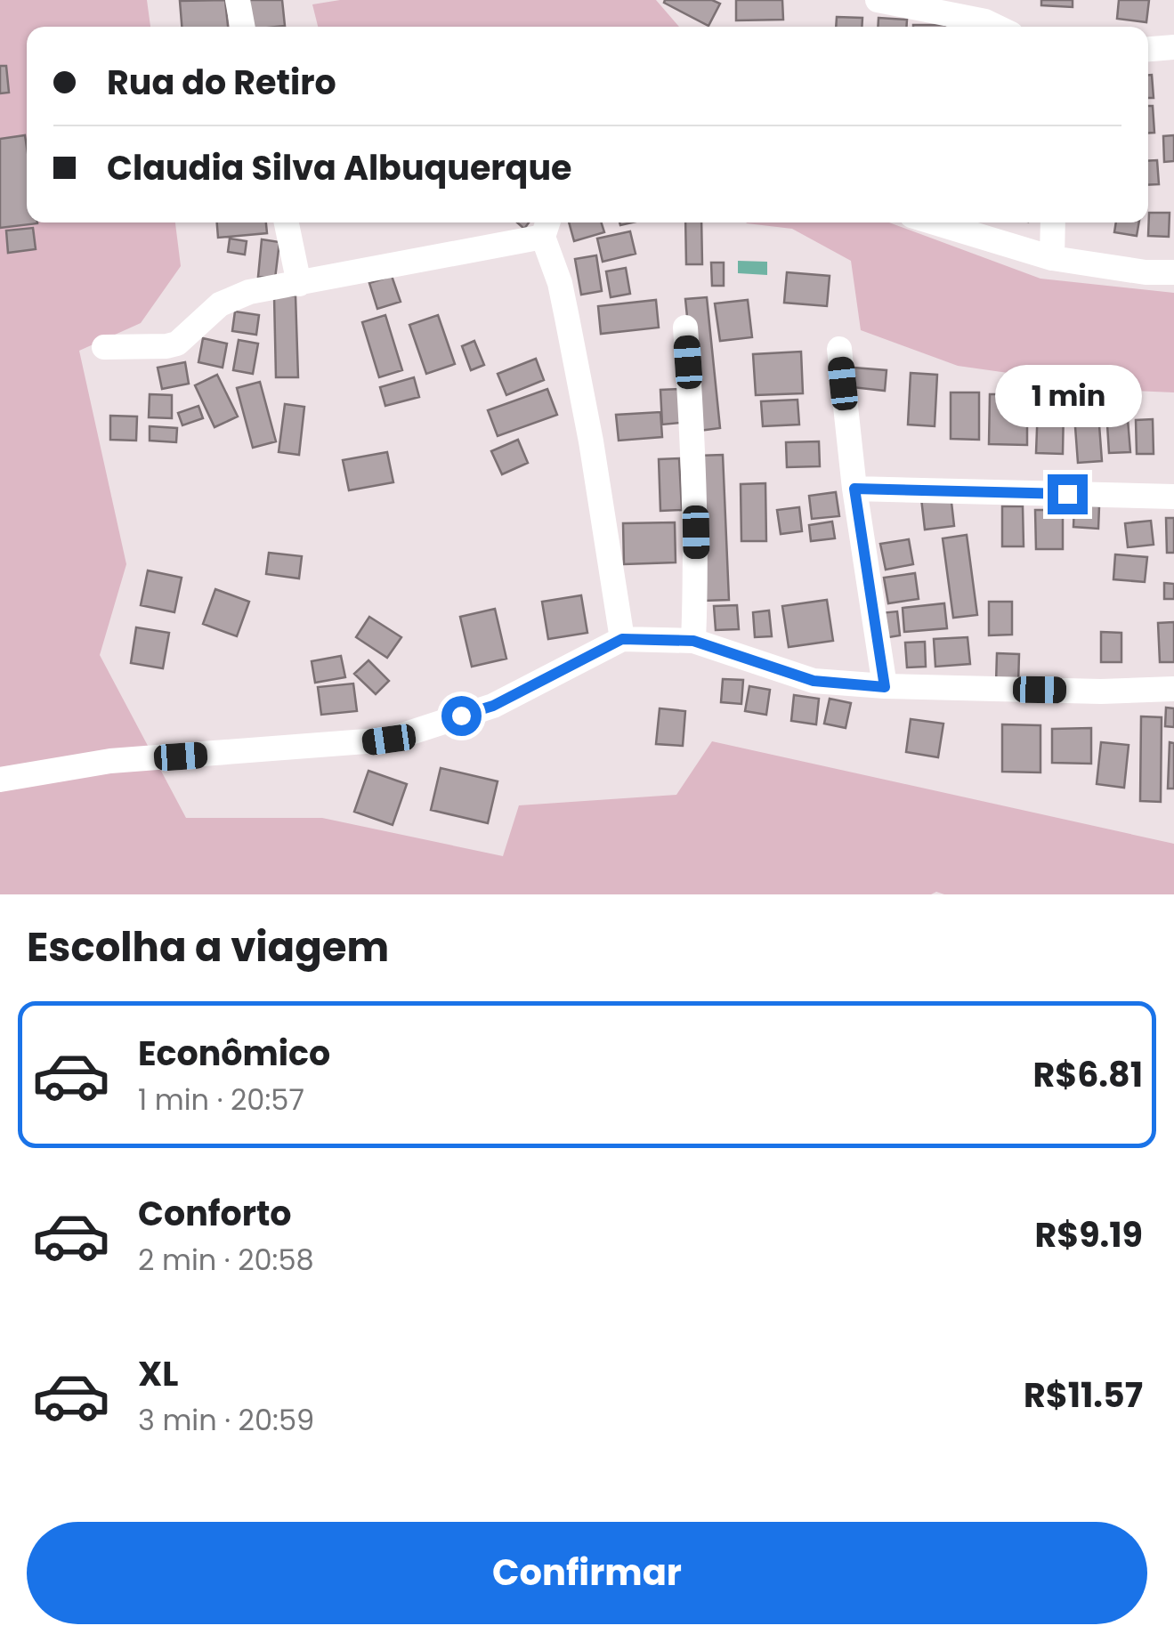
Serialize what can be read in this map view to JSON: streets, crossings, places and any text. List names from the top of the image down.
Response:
{
  "page": {
    "banner": ["Rua do Retiro", "Claudia Silva Albuquerque"],
    "bubble": "1 min",
    "heading": "Escolha a viagem",
    "list": [
      {
        "name": "Econômico",
        "note": "1 min · 20:57",
        "value": "R$6.81"
      },
      {
        "name": "Conforto",
        "note": "2 min · 20:58",
        "value": "R$9.19"
      },
      {
        "name": "XL",
        "note": "3 min · 20:59",
        "value": "R$11.57"
      }
    ],
    "buttons": "Confirmar"
  }
}
